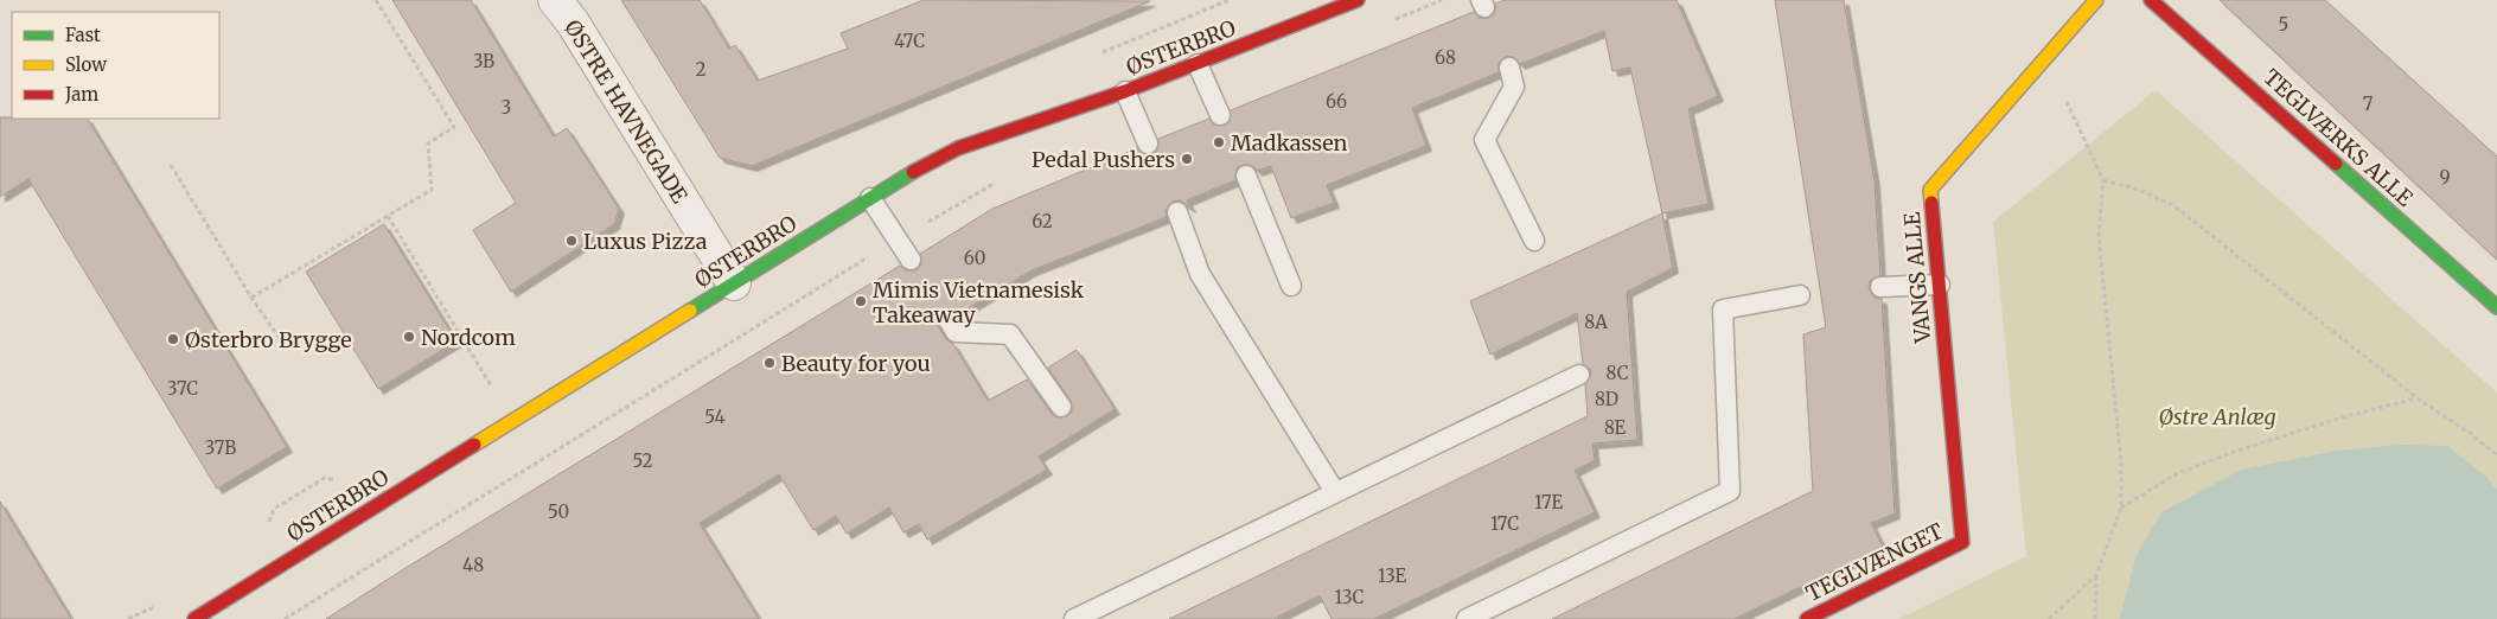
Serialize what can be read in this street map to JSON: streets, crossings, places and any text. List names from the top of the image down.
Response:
{
  "streets": {
    "street": [
      "ØSTERBRO",
      "ØSTRE HAVNEGADE",
      "TEGLVÆRKS ALLE",
      "VANGS ALLE",
      "TEGLVÆNGET"
    ]
  },
  "crossings": [
    ["ØSTERBRO", "ØSTRE HAVNEGADE"],
    ["VANGS ALLE", "TEGLVÆNGET"]
  ],
  "parks": ["Østre Anlæg"],
  "places": [
    "Madkassen",
    "Pedal Pushers",
    "Luxus Pizza",
    "Mimis Vietnamesisk Takeaway",
    "Nordcom",
    "Østerbro Brygge",
    "Beauty for you"
  ],
  "house_numbers": [
    "5",
    "47C",
    "68",
    "3B",
    "2",
    "66",
    "7",
    "3",
    "9",
    "62",
    "60",
    "8A",
    "8C",
    "37C",
    "8D",
    "54",
    "8E",
    "37B",
    "52",
    "17E",
    "50",
    "17C",
    "48",
    "13E",
    "13C"
  ],
  "legend": ["Fast", "Slow", "Jam"]
}
